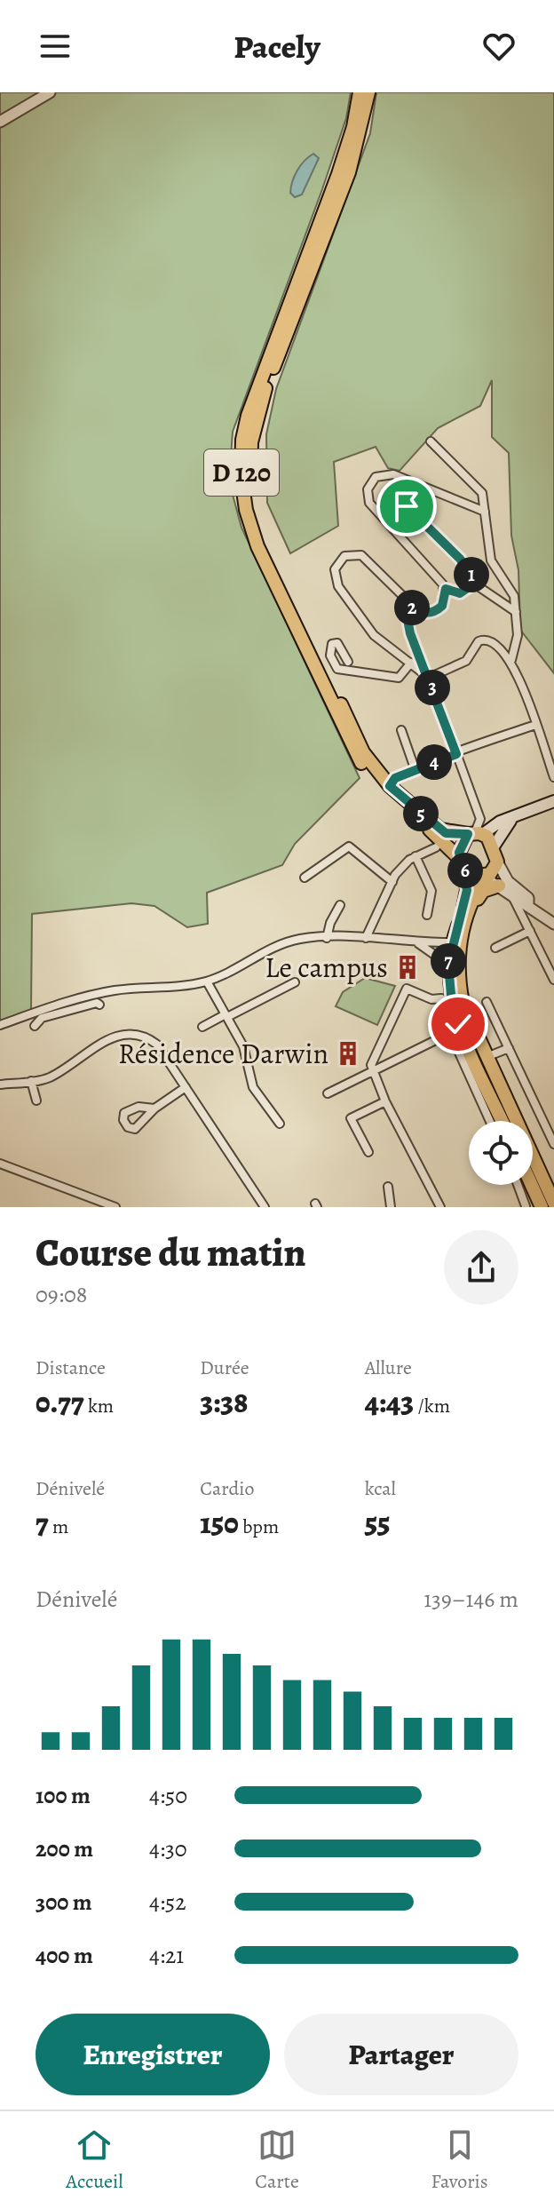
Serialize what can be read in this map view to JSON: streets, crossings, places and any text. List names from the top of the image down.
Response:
{
  "streets": {
    "main road": ["D 120"]
  },
  "places": {
    "building": ["Le campus", "Résidence Darwin"]
  },
  "page": {
    "header": "Pacely",
    "pins": [
      "1",
      "2",
      "3",
      "4",
      "5",
      "6",
      "7"
    ],
    "heading": ["Course du matin", "09:08"],
    "stats": [
      ["Distance", "0.77 km"],
      ["Durée", "3:38"],
      ["Allure", "4:43 /km"],
      ["Dénivelé", "7 m"],
      ["Cardio", "150 bpm"],
      ["kcal", "55"]
    ],
    "chart": ["Dénivelé", "139–146 m"],
    "list": [
      {
        "name": "100 m",
        "note": "4:50"
      },
      {
        "name": "200 m",
        "note": "4:30"
      },
      {
        "name": "300 m",
        "note": "4:52"
      },
      {
        "name": "400 m",
        "note": "4:21"
      }
    ],
    "buttons": ["Enregistrer", "Partager"],
    "tabs": ["Accueil", "Carte", "Favoris"]
  }
}
